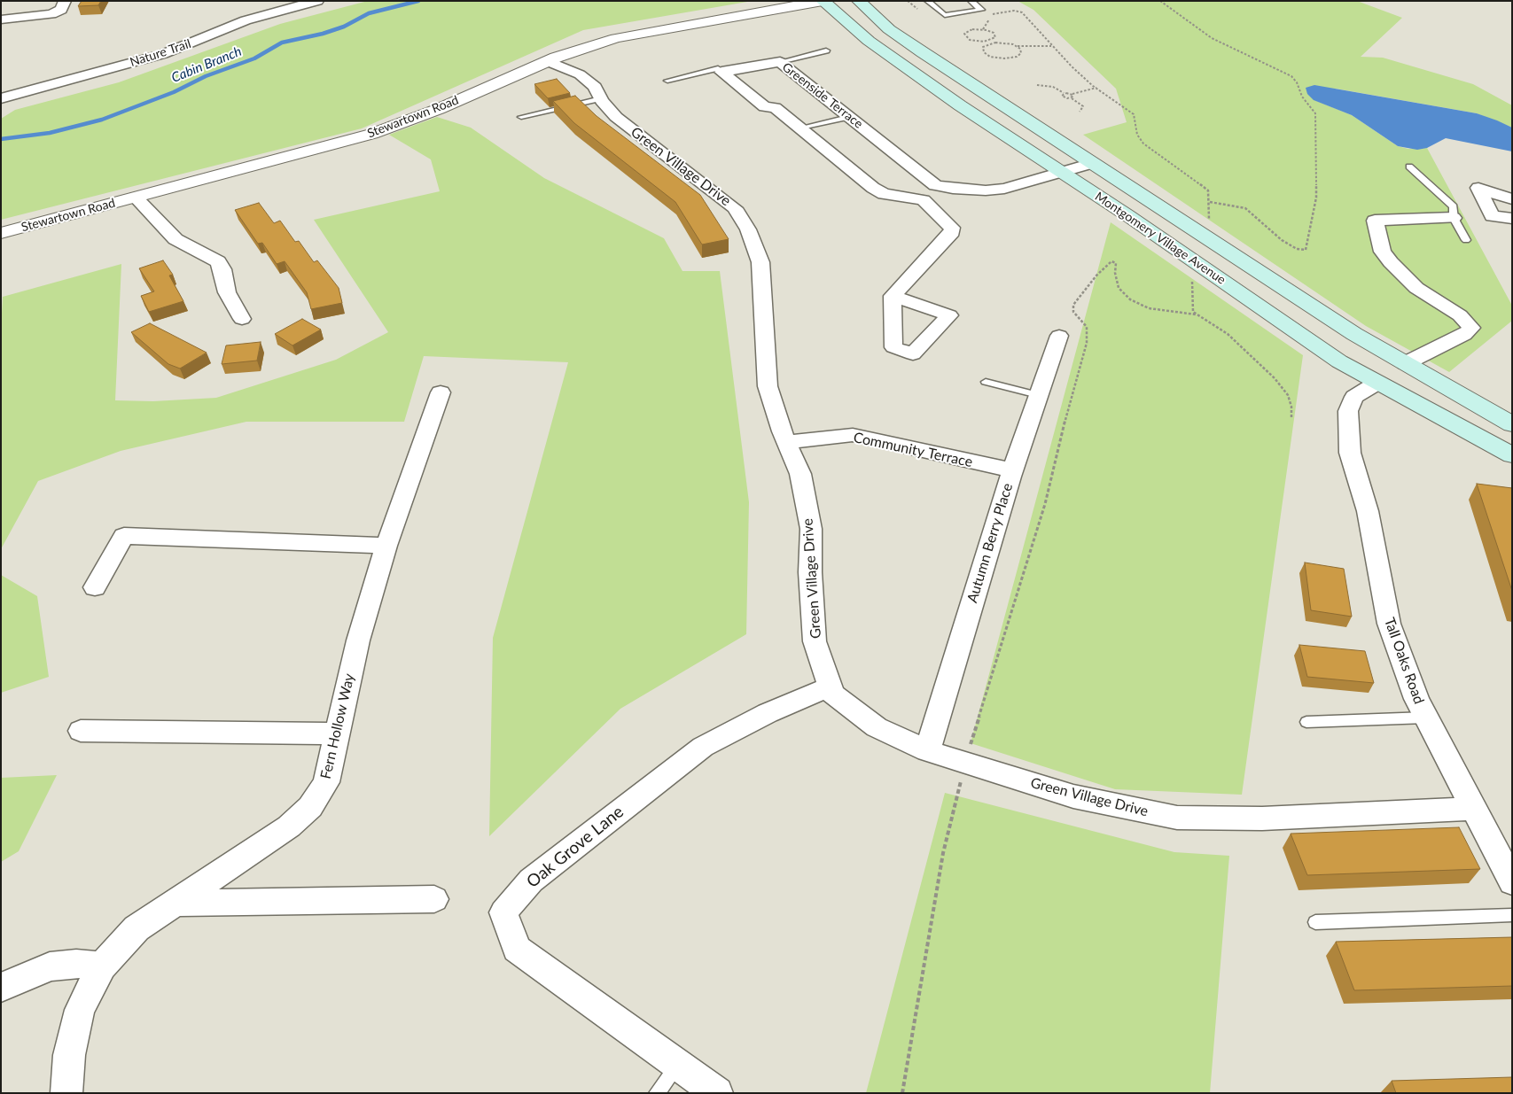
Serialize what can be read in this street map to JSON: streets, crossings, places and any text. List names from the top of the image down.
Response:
{
  "streets": {
    "main road": ["Montgomery Village Avenue"],
    "street": [
      "Nature Trail",
      "Greenside Terrace",
      "Stewartown Road",
      "Green Village Drive",
      "Community Terrace",
      "Autumn Berry Place",
      "Tall Oaks Road",
      "Fern Hollow Way",
      "Oak Grove Lane"
    ]
  },
  "crossings": [
    ["Greenside Terrace", "Montgomery Village Avenue"],
    ["Stewartown Road", "Green Village Drive"],
    ["Stewartown Road", "Montgomery Village Avenue"],
    ["Green Village Drive", "Community Terrace"],
    ["Green Village Drive", "Autumn Berry Place"],
    ["Green Village Drive", "Tall Oaks Road"],
    ["Green Village Drive", "Oak Grove Lane"],
    ["Montgomery Village Avenue", "Tall Oaks Road"],
    ["Community Terrace", "Autumn Berry Place"]
  ],
  "water": ["Cabin Branch"]
}
